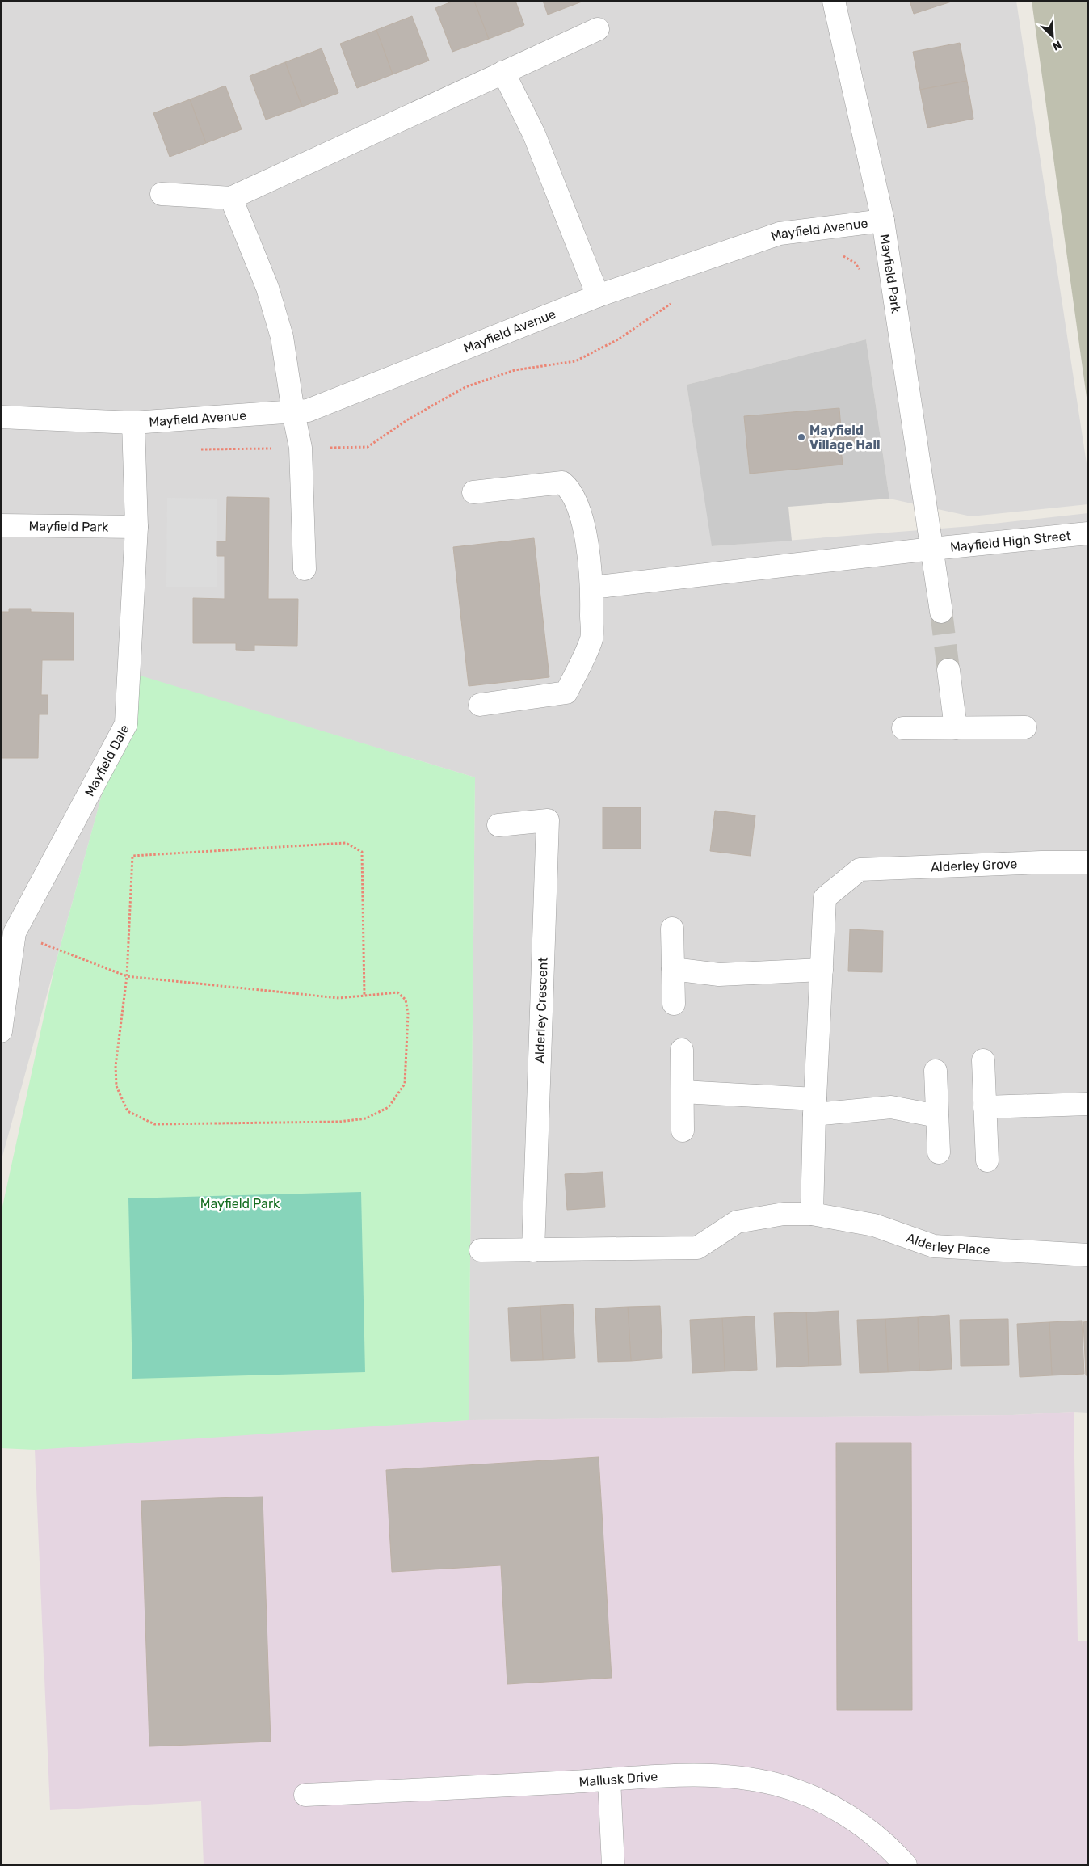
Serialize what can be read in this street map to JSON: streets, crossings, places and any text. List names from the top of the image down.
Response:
{
  "streets": {
    "street": [
      "Mayfield Avenue",
      "Mayfield Park",
      "Mayfield High Street",
      "Mayfield Dale",
      "Alderley Grove",
      "Alderley Crescent",
      "Alderley Place",
      "Mallusk Drive"
    ]
  },
  "crossings": [
    ["Mayfield Avenue", "Mayfield Park"],
    ["Mayfield Avenue", "Mayfield Dale"],
    ["Mayfield Park", "Mayfield High Street"],
    ["Mayfield Park", "Mayfield Dale"],
    ["Alderley Crescent", "Alderley Place"]
  ],
  "parks": ["Mayfield Park"],
  "places": ["Mayfield Village Hall"],
  "north": "bottom right"
}
